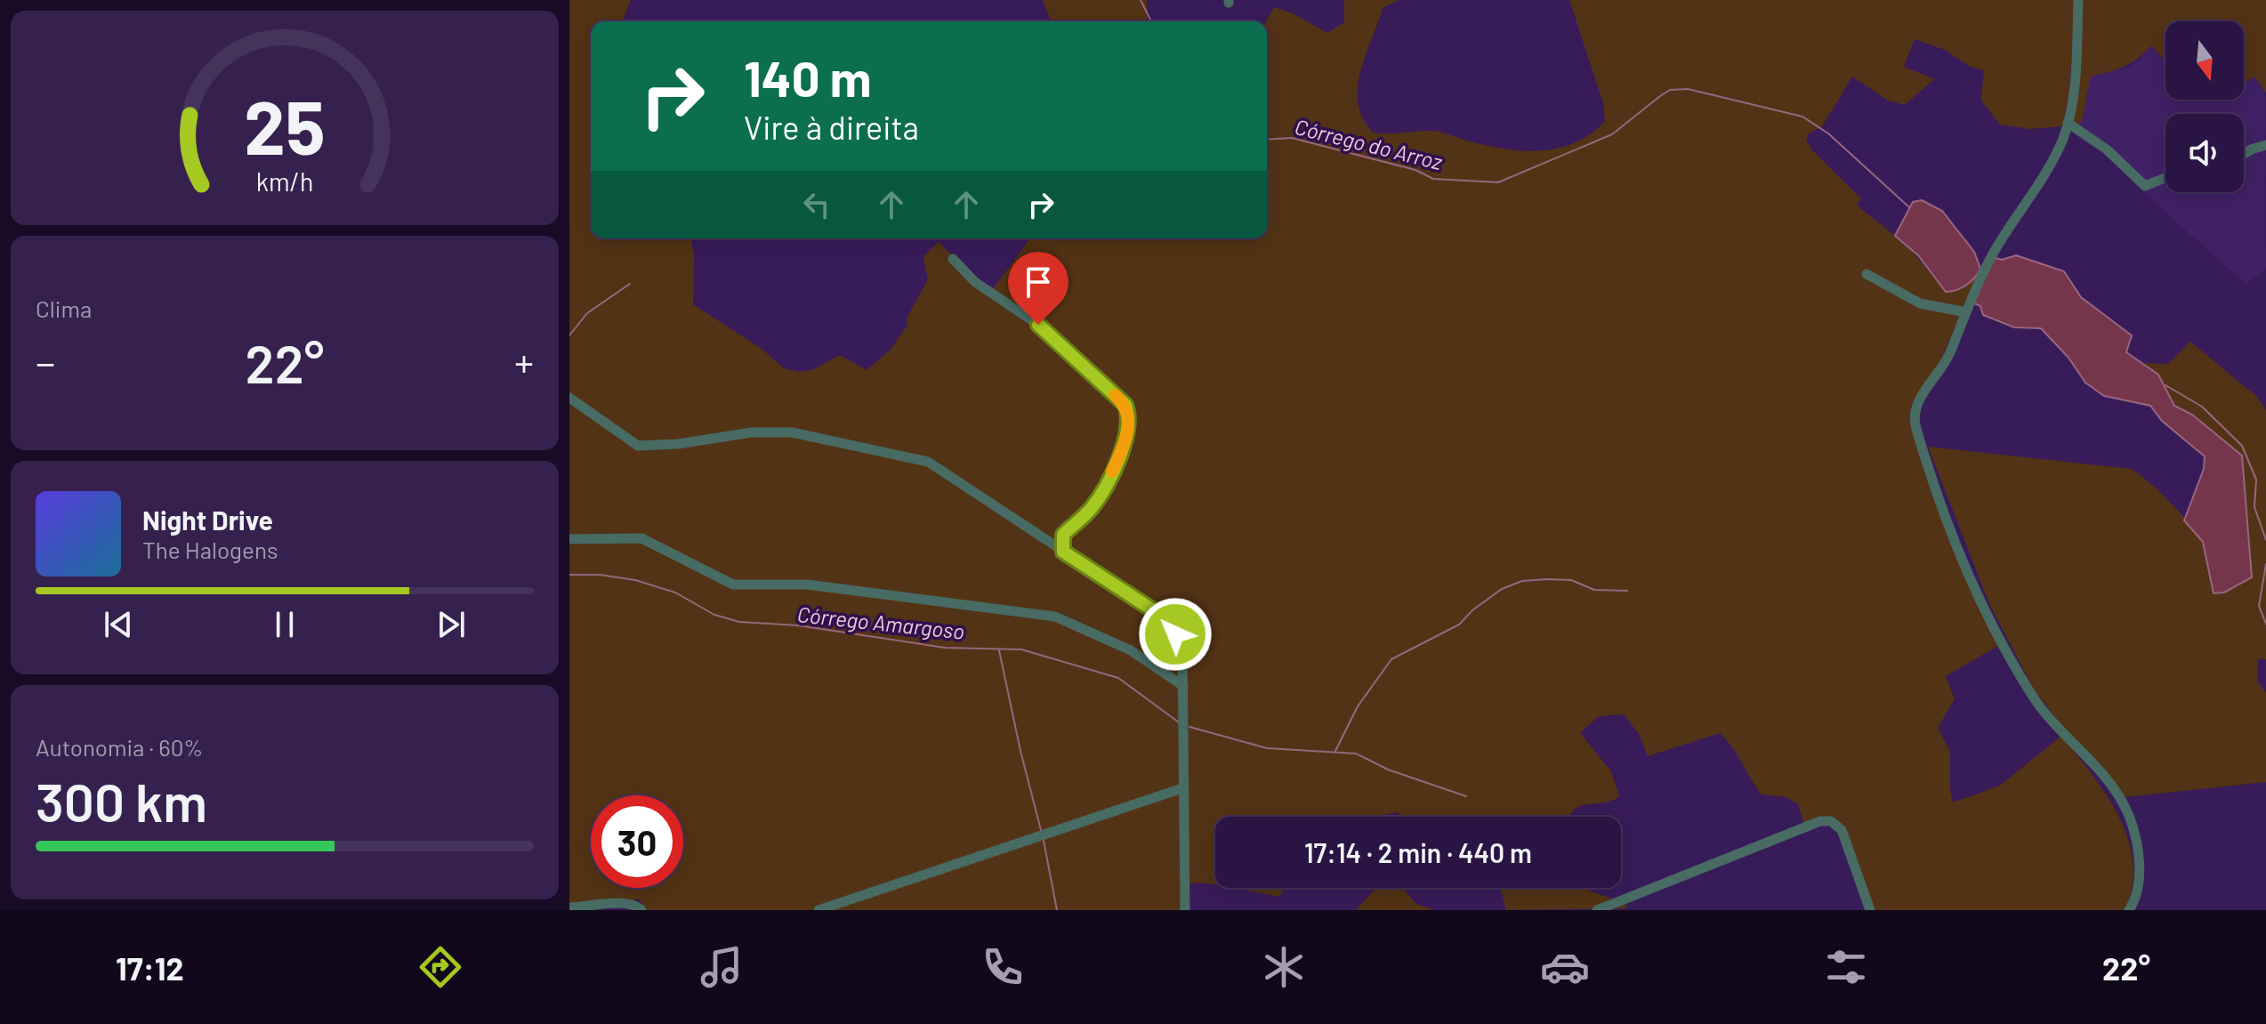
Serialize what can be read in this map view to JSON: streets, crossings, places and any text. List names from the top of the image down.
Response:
{
  "water": ["Córrego do Arroz", "Córrego Amargoso"],
  "north": "bottom",
  "page": {
    "turn": ["140 m", "Vire à direita"],
    "tile": [
      "Clima",
      ["Autonomia · 60%", "300 km"]
    ],
    "heat": ["−", "22°", "+"],
    "song": ["Night Drive", "The Halogens"],
    "limit": "30",
    "trip": "17:14 · 2 min · 440 m",
    "tabs": ["17:12", "22°"],
    "gauge": ["25", "km/h"]
  }
}
